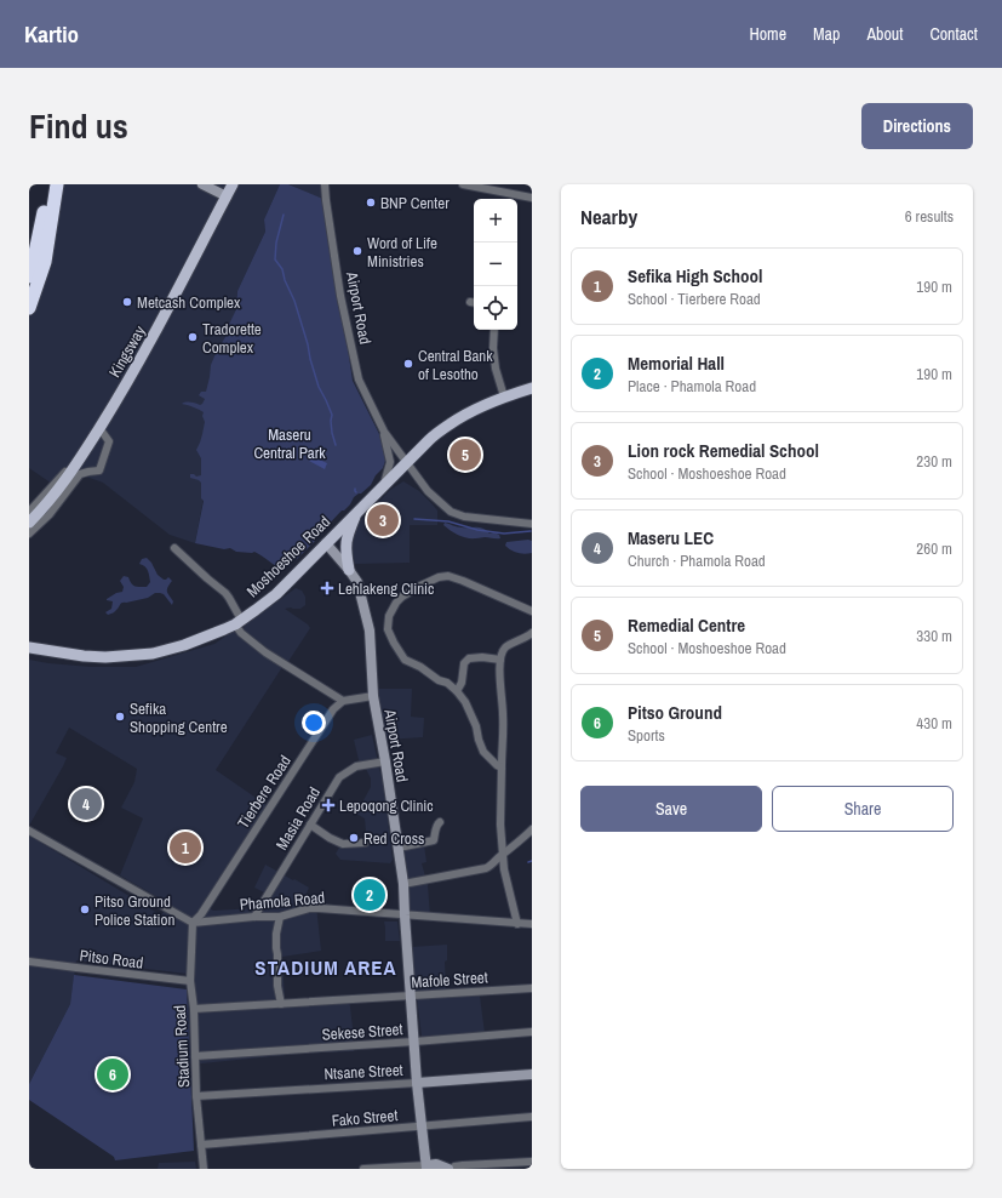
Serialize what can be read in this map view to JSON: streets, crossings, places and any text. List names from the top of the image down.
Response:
{
  "streets": {
    "main road": [
      "Airport Road",
      "Kingsway",
      "Moshoeshoe Road",
      "Ntsane Street"
    ],
    "street": [
      "Tierbere Road",
      "Masia Road",
      "Phamola Road",
      "Pitso Road",
      "Mafole Street",
      "Sekese Street",
      "Stadium Road",
      "Fako Street"
    ]
  },
  "crossings": [
    ["Airport Road", "Moshoeshoe Road"],
    ["Airport Road", "Masia Road"],
    ["Airport Road", "Phamola Road"],
    ["Airport Road", "Mafole Street"],
    ["Airport Road", "Sekese Street"],
    ["Airport Road", "Ntsane Street"],
    ["Airport Road", "Fako Street"],
    ["Tierbere Road", "Phamola Road"],
    ["Tierbere Road", "Stadium Road"],
    ["Masia Road", "Phamola Road"],
    ["Phamola Road", "Stadium Road"],
    ["Pitso Road", "Stadium Road"],
    ["Mafole Street", "Stadium Road"],
    ["Sekese Street", "Stadium Road"],
    ["Stadium Road", "Ntsane Street"],
    ["Stadium Road", "Fako Street"]
  ],
  "districts": ["STADIUM AREA"],
  "parks": ["Maseru Central Park"],
  "places": {
    "other": [
      "BNP Center",
      "Word of Life Ministries",
      "Metcash Complex",
      "Tradorette Complex",
      "Central Bank of Lesotho",
      "Sefika Shopping Centre",
      "Red Cross",
      "Pitso Ground Police Station"
    ],
    "health": ["Lehlakeng Clinic", "Lepoqong Clinic"]
  },
  "page": {
    "header": "Kartio",
    "nav": [
      "Home",
      "Map",
      "About",
      "Contact"
    ],
    "title": "Find us",
    "buttons": [
      "Directions",
      ["Save", "Share"]
    ],
    "heading": ["Nearby", "6 results"],
    "map_buttons": ["+", "−"],
    "list": [
      {
        "mark": "1",
        "name": "Sefika High School",
        "note": "School · Tierbere Road",
        "value": "190 m"
      },
      {
        "mark": "2",
        "name": "Memorial Hall",
        "note": "Place · Phamola Road",
        "value": "190 m"
      },
      {
        "mark": "3",
        "name": "Lion rock Remedial School",
        "note": "School · Moshoeshoe Road",
        "value": "230 m"
      },
      {
        "mark": "4",
        "name": "Maseru LEC",
        "note": "Church · Phamola Road",
        "value": "260 m"
      },
      {
        "mark": "5",
        "name": "Remedial Centre",
        "note": "School · Moshoeshoe Road",
        "value": "330 m"
      },
      {
        "mark": "6",
        "name": "Pitso Ground",
        "note": "Sports",
        "value": "430 m"
      }
    ],
    "pins": [
      "5",
      "3",
      "4",
      "1",
      "2",
      "6"
    ]
  }
}
